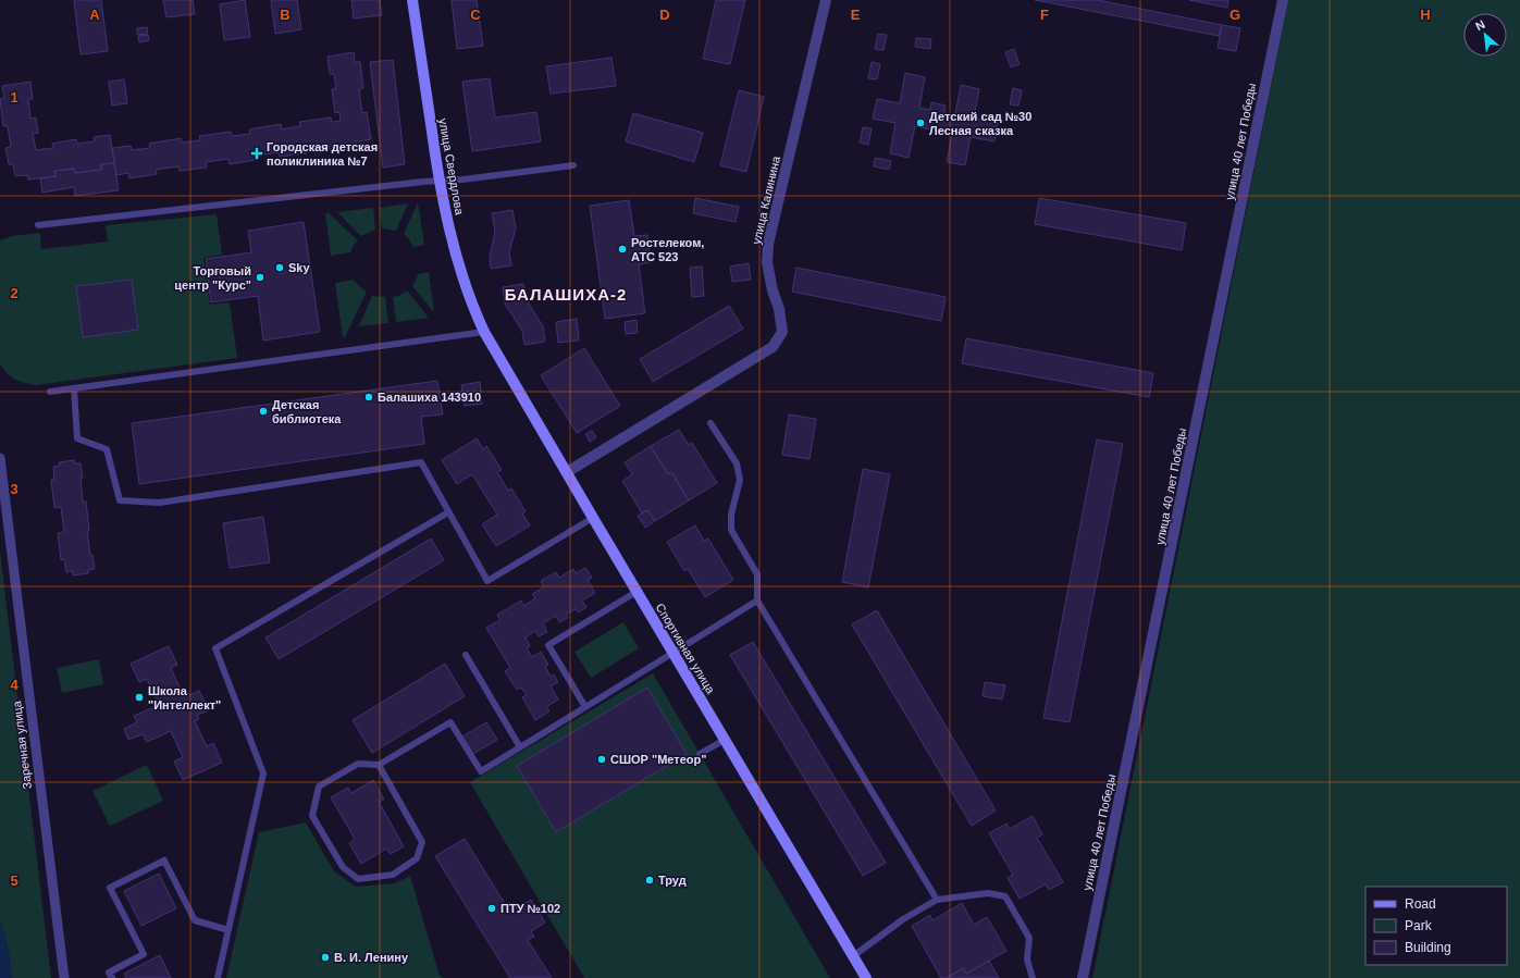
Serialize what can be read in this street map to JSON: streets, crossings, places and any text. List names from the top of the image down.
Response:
{
  "streets": {
    "main road": ["улица Свердлова", "Спортивная улица"],
    "street": ["улица 40 лет Победы", "улица Калинина", "Заречная улица"]
  },
  "crossings": [
    ["улица Свердлова", "Спортивная улица"],
    ["улица Калинина", "Спортивная улица"]
  ],
  "districts": ["БАЛАШИХА-2"],
  "places": {
    "other": [
      "Детский сад №30 Лесная сказка",
      "Ростелеком, АТС 523",
      "Sky",
      "Торговый центр \"Курс\"",
      "Балашиха 143910",
      "Детская библиотека",
      "Школа \"Интеллект\"",
      "СШОР \"Метеор\"",
      "Труд",
      "ПТУ №102",
      "В. И. Ленину"
    ],
    "health": ["Городская детская поликлиника №7"]
  },
  "legend": ["Road", "Park", "Building"],
  "north": "top left",
  "grid": {
    "columns": [
      "A",
      "B",
      "C",
      "D",
      "E",
      "F",
      "G",
      "H"
    ],
    "rows": [
      "1",
      "2",
      "3",
      "4",
      "5"
    ]
  }
}
